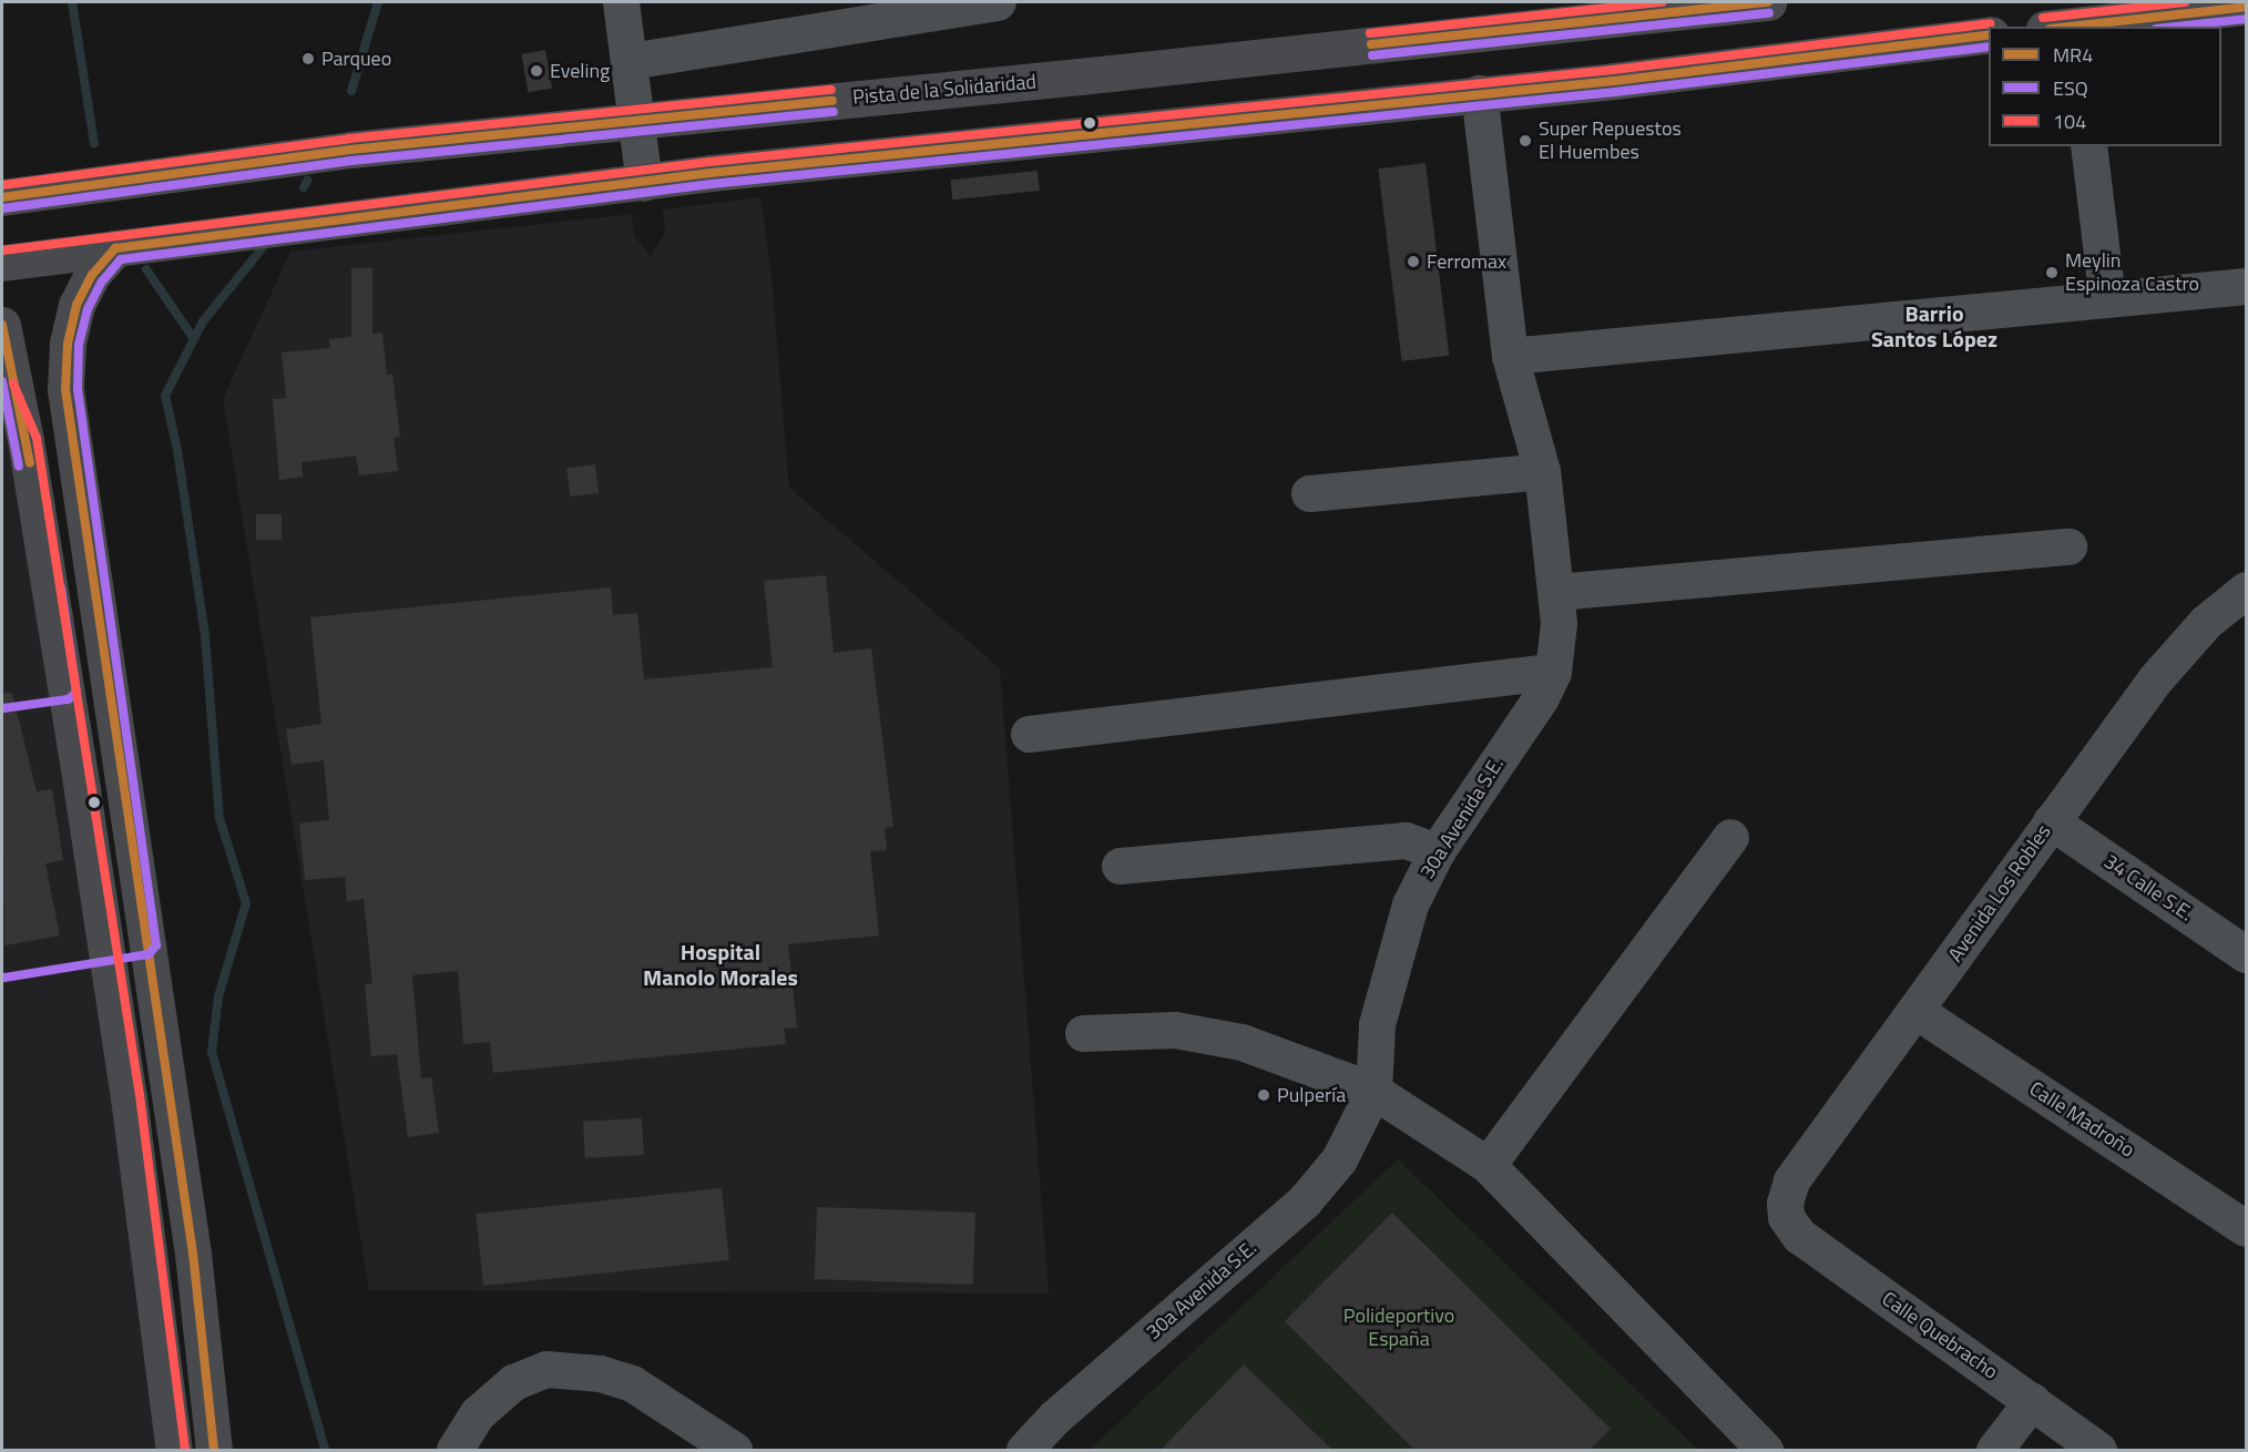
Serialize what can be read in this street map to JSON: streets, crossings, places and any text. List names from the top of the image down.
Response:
{
  "streets": {
    "main road": ["Pista de la Solidaridad"],
    "street": [
      "30a Avenida S.E.",
      "34 Calle S.E.",
      "Avenida Los Robles",
      "Calle Madroño",
      "Calle Quebracho"
    ]
  },
  "crossings": [
    ["34 Calle S.E.", "Avenida Los Robles"],
    ["Avenida Los Robles", "Calle Madroño"],
    ["Avenida Los Robles", "Calle Quebracho"]
  ],
  "districts": ["Barrio Santos López", "Hospital Manolo Morales"],
  "parks": ["Polideportivo España"],
  "places": [
    "Parqueo",
    "Eveling",
    "Super Repuestos El Huembes",
    "Ferromax",
    "Meylin Espinoza Castro",
    "Pulpería"
  ],
  "lines": ["transit line MR4", "transit line 104", "transit line ESQ"],
  "legend": ["MR4", "ESQ", "104"]
}
